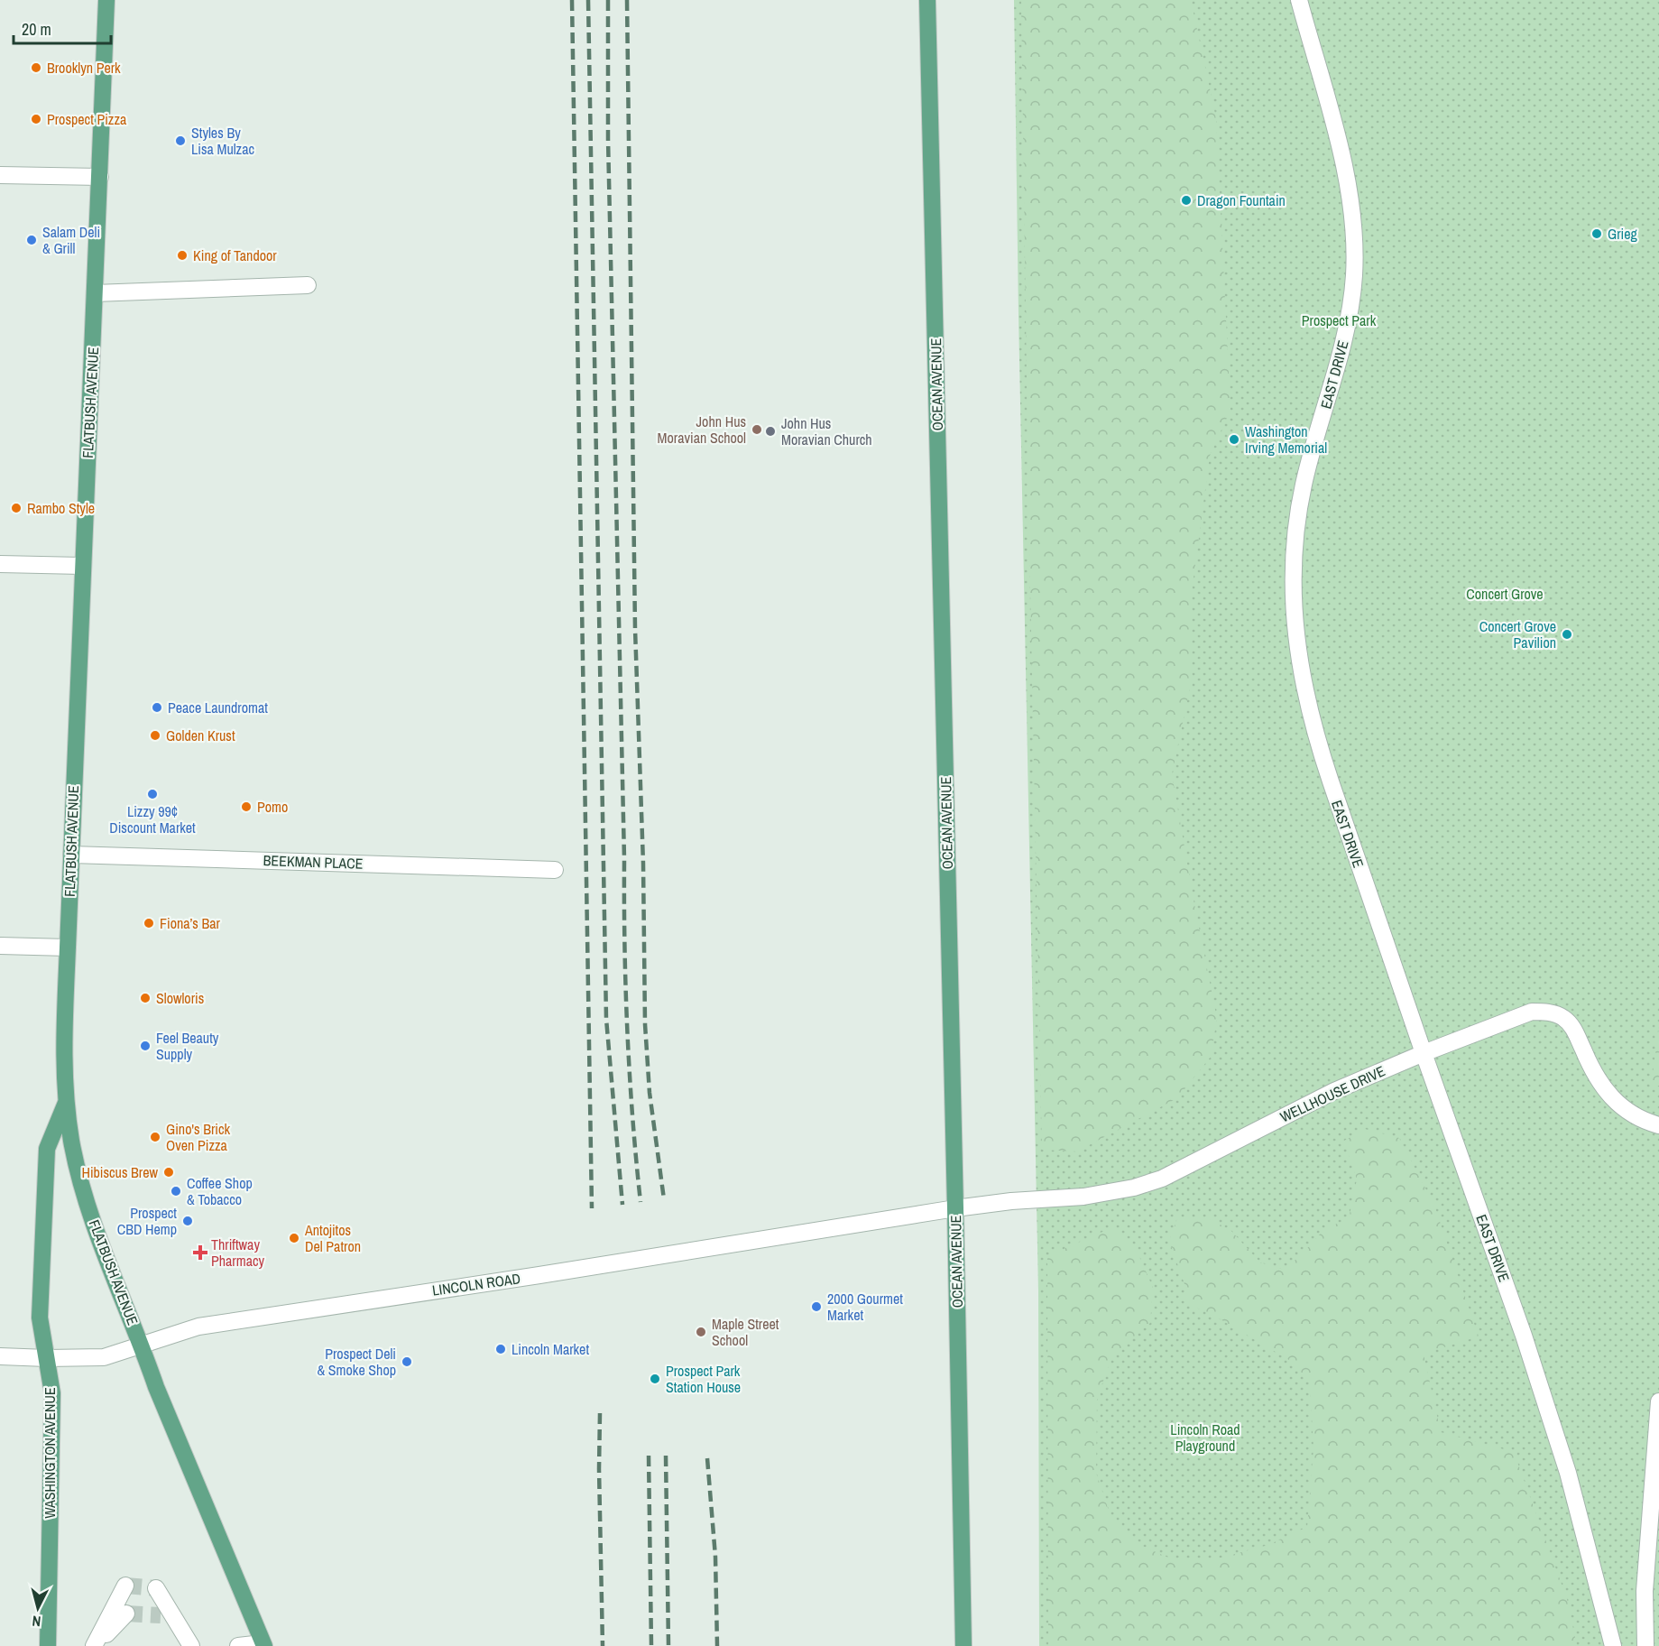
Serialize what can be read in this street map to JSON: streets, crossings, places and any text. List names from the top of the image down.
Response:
{
  "streets": {
    "main road": ["OCEAN AVENUE", "FLATBUSH AVENUE", "WASHINGTON AVENUE"],
    "street": [
      "EAST DRIVE",
      "BEEKMAN PLACE",
      "WELLHOUSE DRIVE",
      "LINCOLN ROAD"
    ]
  },
  "crossings": [
    ["EAST DRIVE", "WELLHOUSE DRIVE"],
    ["OCEAN AVENUE", "WELLHOUSE DRIVE"],
    ["OCEAN AVENUE", "LINCOLN ROAD"],
    ["FLATBUSH AVENUE", "BEEKMAN PLACE"],
    ["FLATBUSH AVENUE", "LINCOLN ROAD"],
    ["FLATBUSH AVENUE", "WASHINGTON AVENUE"],
    ["WELLHOUSE DRIVE", "LINCOLN ROAD"],
    ["LINCOLN ROAD", "WASHINGTON AVENUE"]
  ],
  "parks": ["Prospect Park", "Concert Grove", "Lincoln Road Playground"],
  "places": {
    "other": [
      "Brooklyn Perk",
      "Prospect Pizza",
      "Styles By Lisa Mulzac",
      "Dragon Fountain",
      "Grieg",
      "Salam Deli & Grill",
      "King of Tandoor",
      "John Hus Moravian School",
      "John Hus Moravian Church",
      "Washington Irving Memorial",
      "Rambo Style",
      "Concert Grove Pavilion",
      "Peace Laundromat",
      "Golden Krust",
      "Lizzy 99¢ Discount Market",
      "Pomo",
      "Fiona’s Bar",
      "Slowloris",
      "Feel Beauty Supply",
      "Gino's Brick Oven Pizza",
      "Hibiscus Brew",
      "Coffee Shop & Tobacco",
      "Prospect CBD Hemp",
      "Antojitos Del Patron",
      "2000 Gourmet Market",
      "Maple Street School",
      "Lincoln Market",
      "Prospect Deli & Smoke Shop",
      "Prospect Park Station House"
    ],
    "health": ["Thriftway Pharmacy"]
  },
  "scale_bar": "20 m",
  "north": "bottom"
}
